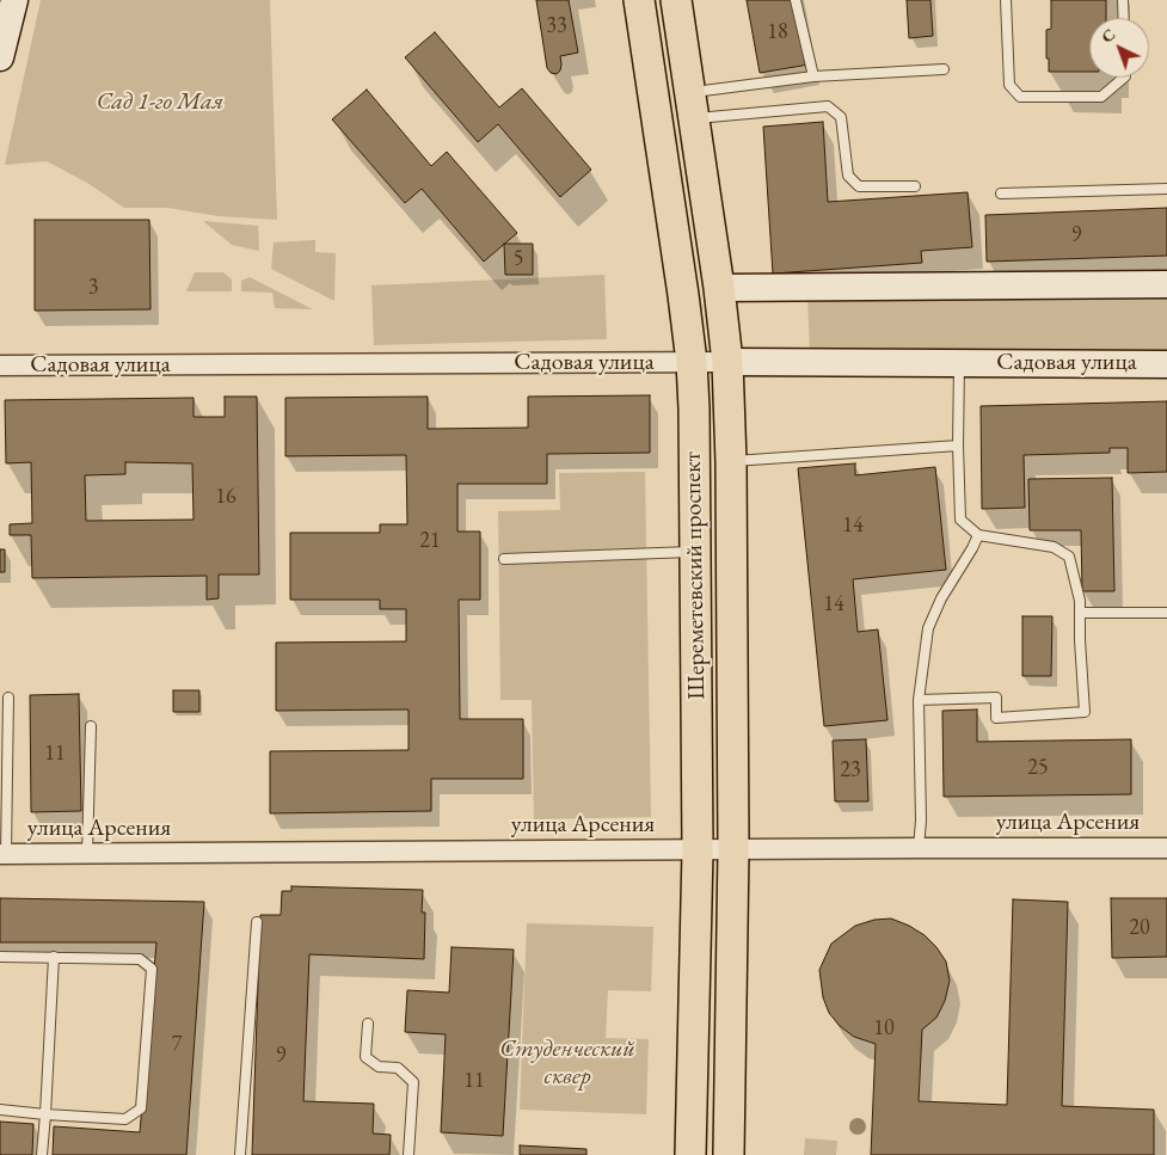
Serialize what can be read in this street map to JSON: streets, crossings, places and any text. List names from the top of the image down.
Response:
{
  "streets": {
    "main road": ["Шереметевский проспект"],
    "street": ["Садовая улица", "улица Арсения"]
  },
  "crossings": [
    ["Садовая улица", "Шереметевский проспект"],
    ["Шереметевский проспект", "улица Арсения"]
  ],
  "parks": ["Сад 1-го Мая", "Студенческий сквер"],
  "house_numbers": [
    "33",
    "18",
    "9",
    "5",
    "3",
    "16",
    "14",
    "21",
    "14",
    "11",
    "25",
    "23",
    "20",
    "10",
    "7",
    "9",
    "11"
  ],
  "north": "top left"
}
